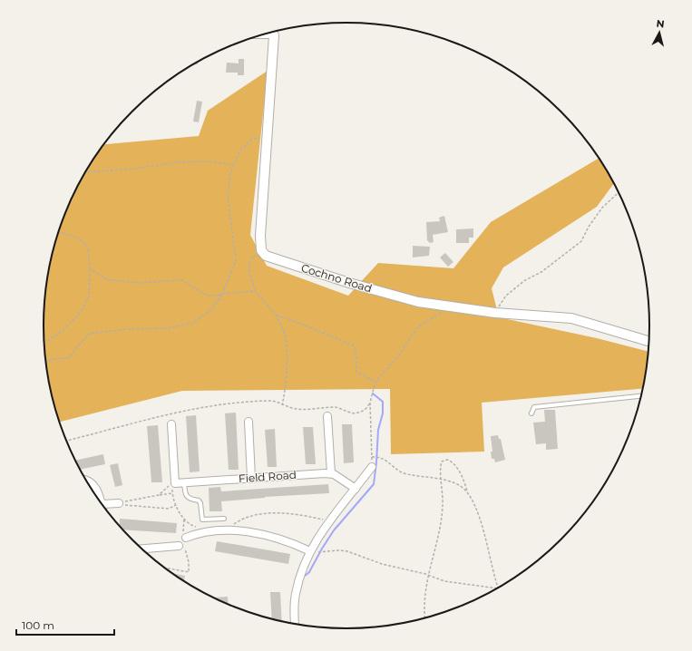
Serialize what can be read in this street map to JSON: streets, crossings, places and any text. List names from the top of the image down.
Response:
{
  "streets": {
    "street": ["Cochno Road", "Field Road"]
  },
  "scale_bar": "100 m",
  "north": "top"
}
